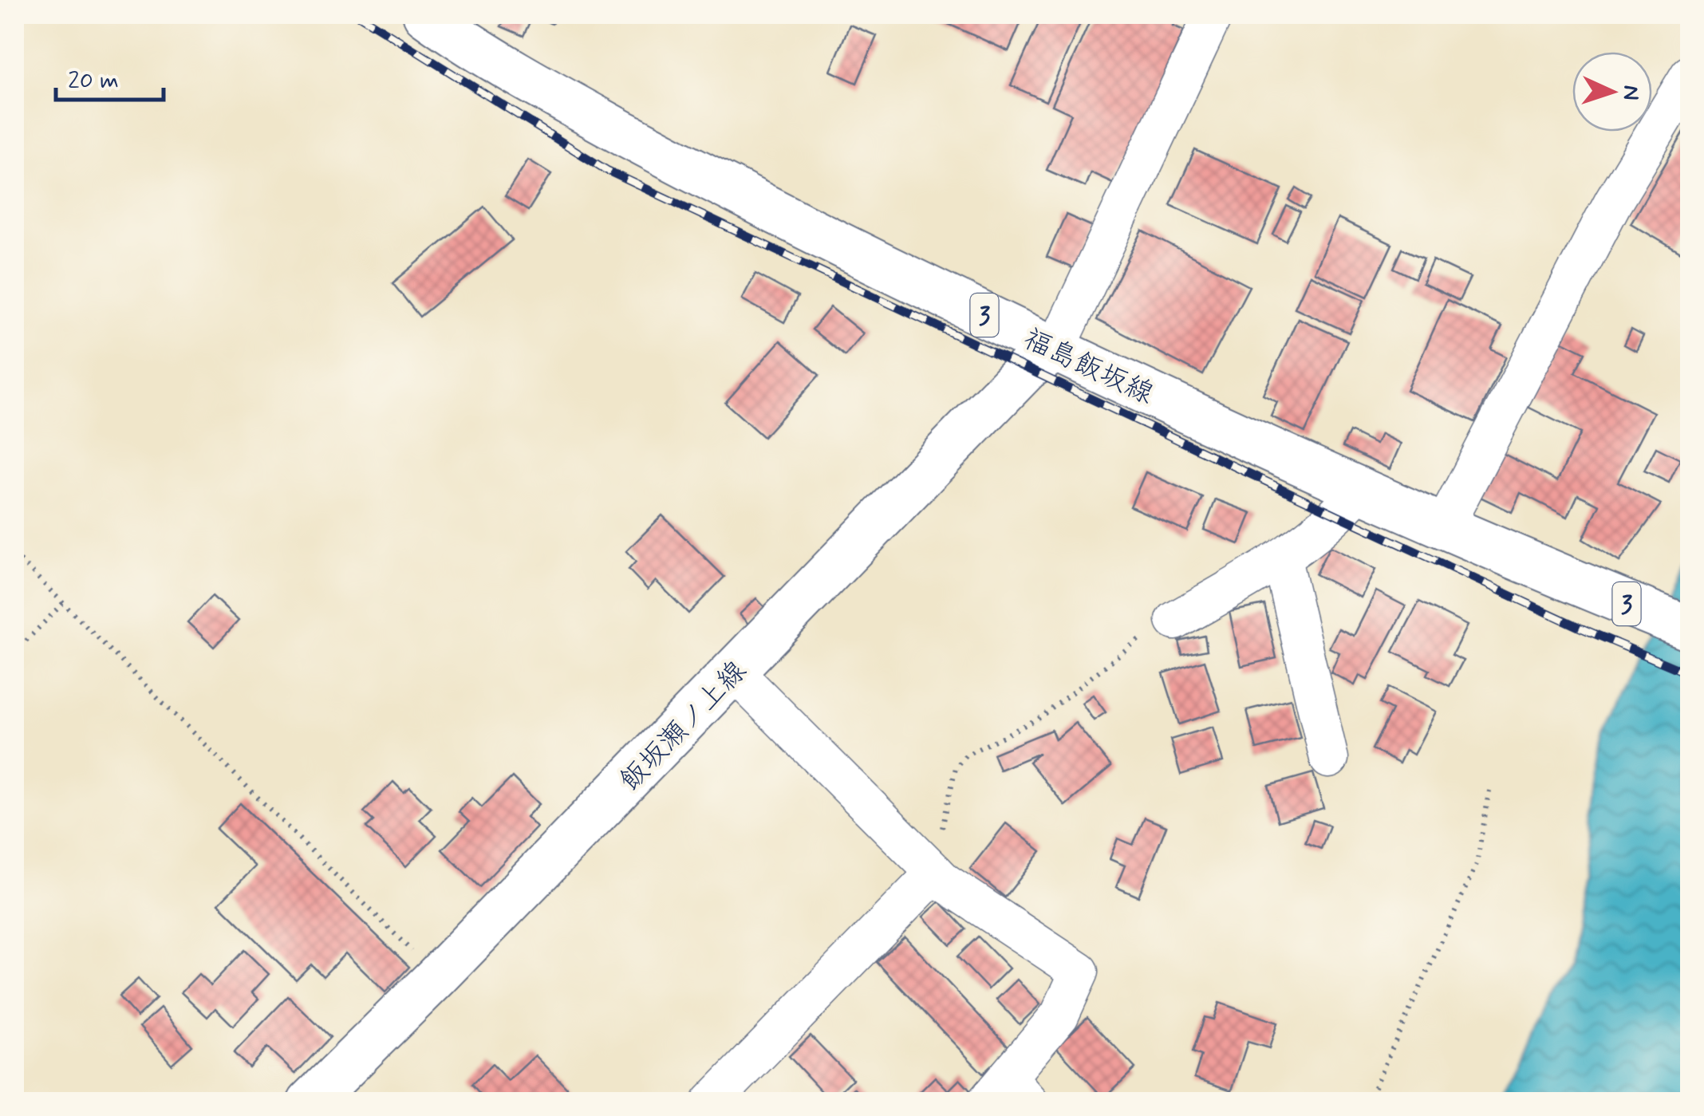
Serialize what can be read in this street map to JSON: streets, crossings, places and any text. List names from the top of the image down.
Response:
{
  "streets": {
    "main road": ["3", "福島飯坂線", "飯坂瀬ノ上線"]
  },
  "crossings": [
    ["福島飯坂線", "飯坂瀬ノ上線"]
  ],
  "scale_bar": "20 m",
  "north": "right"
}
